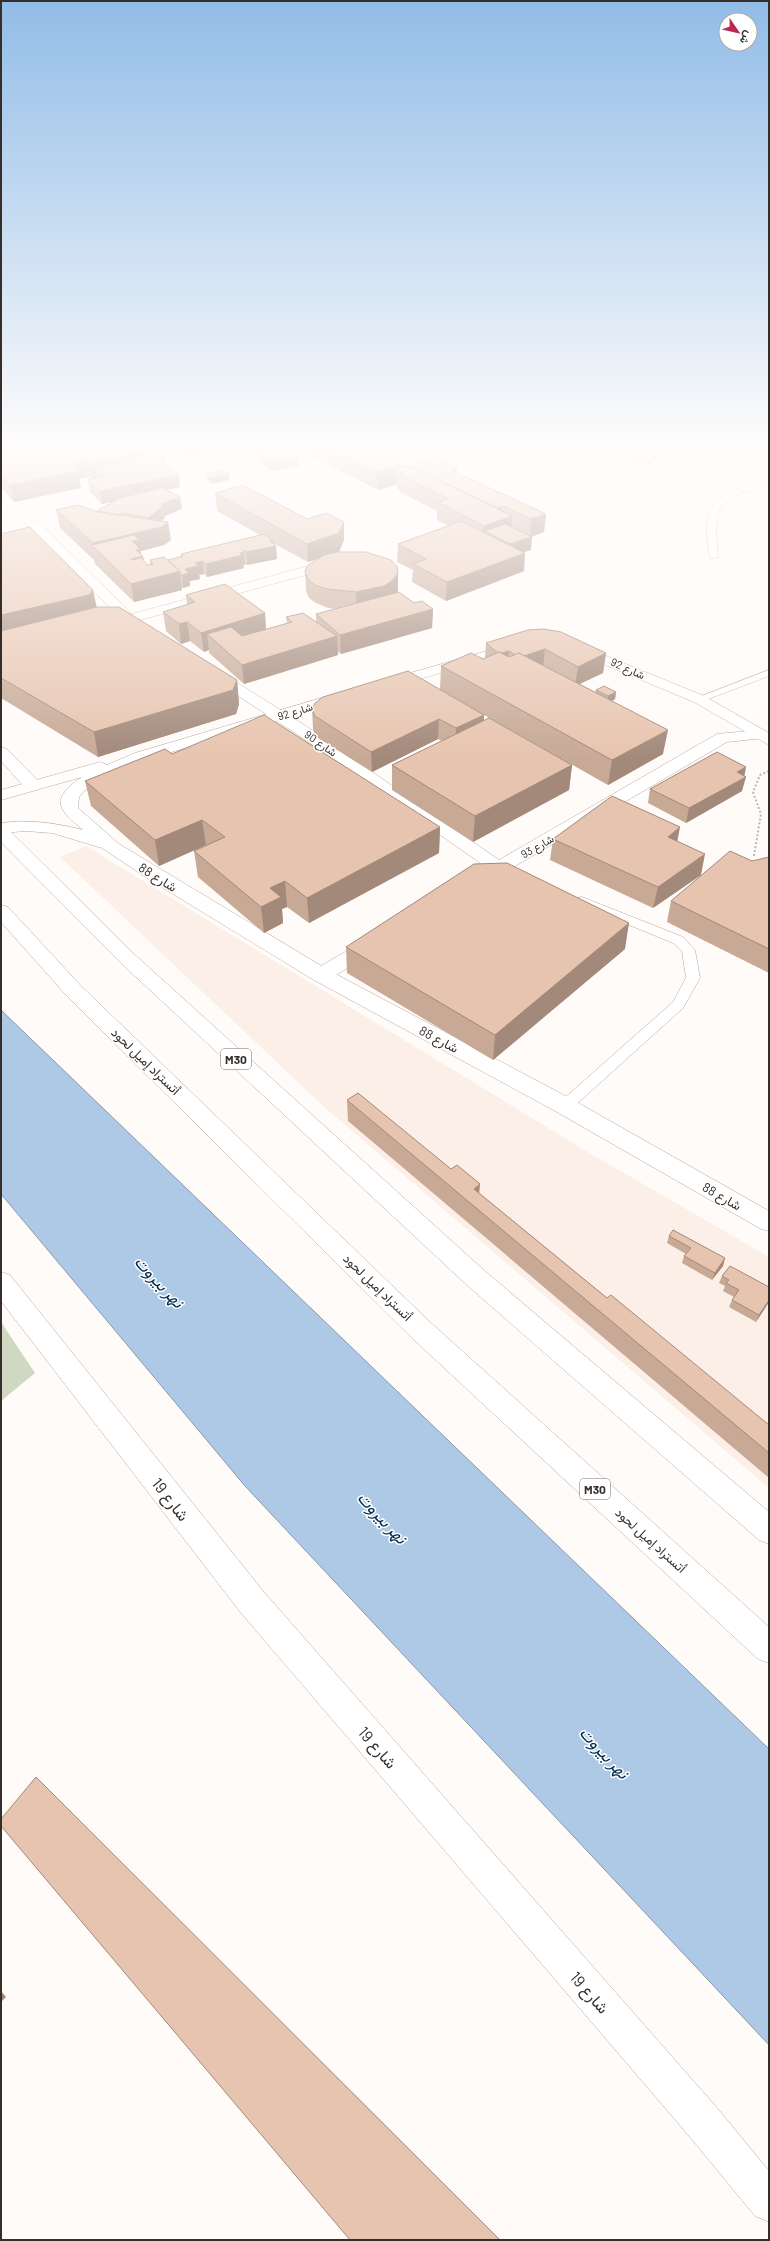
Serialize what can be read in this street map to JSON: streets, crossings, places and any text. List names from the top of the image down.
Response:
{
  "streets": {
    "main road": [
      "شارع 92",
      "شارع 90",
      "شارع 93",
      "شارع 88",
      "M30",
      "أتستراد إميل لحود",
      "شارع 19"
    ]
  },
  "crossings": [
    ["شارع 92", "شارع 90"],
    ["شارع 92", "شارع 93"],
    ["شارع 90", "شارع 93"]
  ],
  "water": ["نهر بيروت"],
  "north": "bottom right"
}
